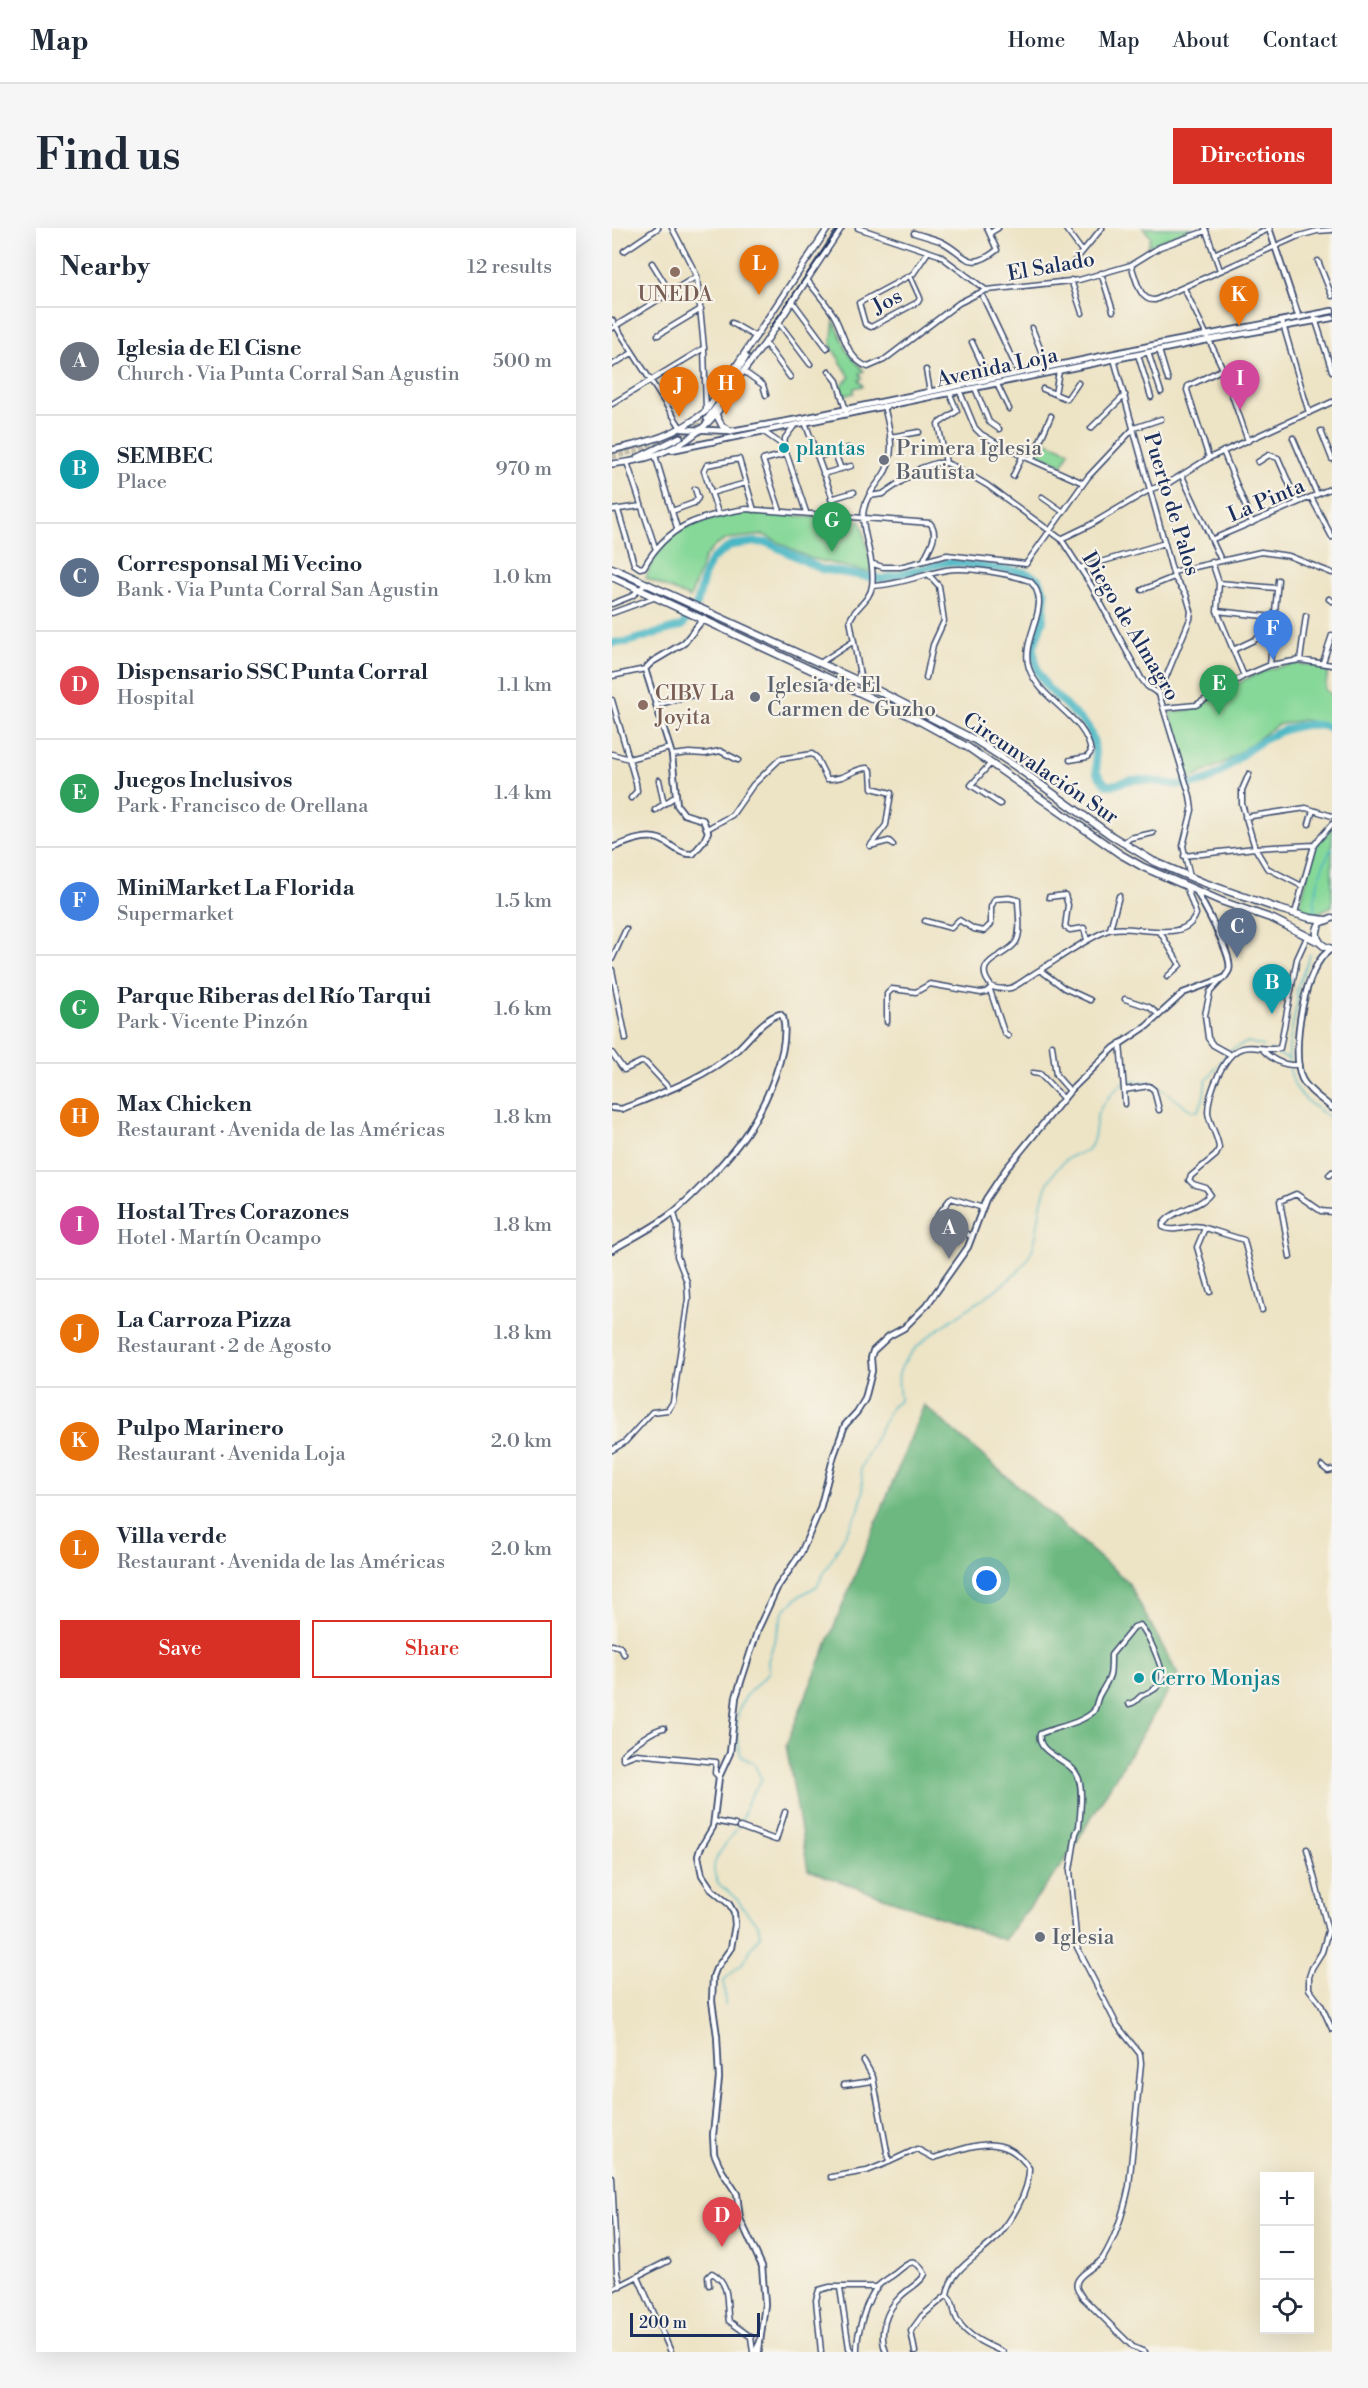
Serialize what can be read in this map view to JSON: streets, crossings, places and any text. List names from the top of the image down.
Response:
{
  "streets": {
    "highway": ["Circunvalación Sur"],
    "street": [
      "El Salado",
      "Jos",
      "Avenida Loja",
      "La Pinta",
      "Puerto de Palos",
      "Diego de Almagro"
    ]
  },
  "crossings": [
    ["Avenida Loja", "Puerto de Palos"],
    ["Puerto de Palos", "Diego de Almagro"],
    ["Diego de Almagro", "Circunvalación Sur"]
  ],
  "places": [
    "UNEDA",
    "plantas",
    "Primera Iglesia Bautista",
    "Iglesia de El Carmen de Guzho",
    "CIBV La Joyita",
    "Cerro Monjas",
    "Iglesia"
  ],
  "scale_bar": "200 m",
  "page": {
    "header": "Map",
    "nav": [
      "Home",
      "Map",
      "About",
      "Contact"
    ],
    "buttons": [
      "Directions",
      ["Save", "Share"]
    ],
    "title": "Find us",
    "heading": ["Nearby", "12 results"],
    "pins": [
      "L",
      "K",
      "I",
      "H",
      "J",
      "G",
      "F",
      "E",
      "C",
      "B",
      "A",
      "D"
    ],
    "list": [
      {
        "mark": "A",
        "name": "Iglesia de El Cisne",
        "note": "Church · Via Punta Corral San Agustin",
        "value": "500 m"
      },
      {
        "mark": "B",
        "name": "SEMBEC",
        "note": "Place",
        "value": "970 m"
      },
      {
        "mark": "C",
        "name": "Corresponsal Mi Vecino",
        "note": "Bank · Via Punta Corral San Agustin",
        "value": "1.0 km"
      },
      {
        "mark": "D",
        "name": "Dispensario SSC Punta Corral",
        "note": "Hospital",
        "value": "1.1 km"
      },
      {
        "mark": "E",
        "name": "Juegos Inclusivos",
        "note": "Park · Francisco de Orellana",
        "value": "1.4 km"
      },
      {
        "mark": "F",
        "name": "MiniMarket La Florida",
        "note": "Supermarket",
        "value": "1.5 km"
      },
      {
        "mark": "G",
        "name": "Parque Riberas del Río Tarqui",
        "note": "Park · Vicente Pinzón",
        "value": "1.6 km"
      },
      {
        "mark": "H",
        "name": "Max Chicken",
        "note": "Restaurant · Avenida de las Américas",
        "value": "1.8 km"
      },
      {
        "mark": "I",
        "name": "Hostal Tres Corazones",
        "note": "Hotel · Martín Ocampo",
        "value": "1.8 km"
      },
      {
        "mark": "J",
        "name": "La Carroza Pizza",
        "note": "Restaurant · 2 de Agosto",
        "value": "1.8 km"
      },
      {
        "mark": "K",
        "name": "Pulpo Marinero",
        "note": "Restaurant · Avenida Loja",
        "value": "2.0 km"
      },
      {
        "mark": "L",
        "name": "Villa verde",
        "note": "Restaurant · Avenida de las Américas",
        "value": "2.0 km"
      }
    ],
    "map_buttons": ["+", "−"],
    "scale": "200 m"
  }
}
